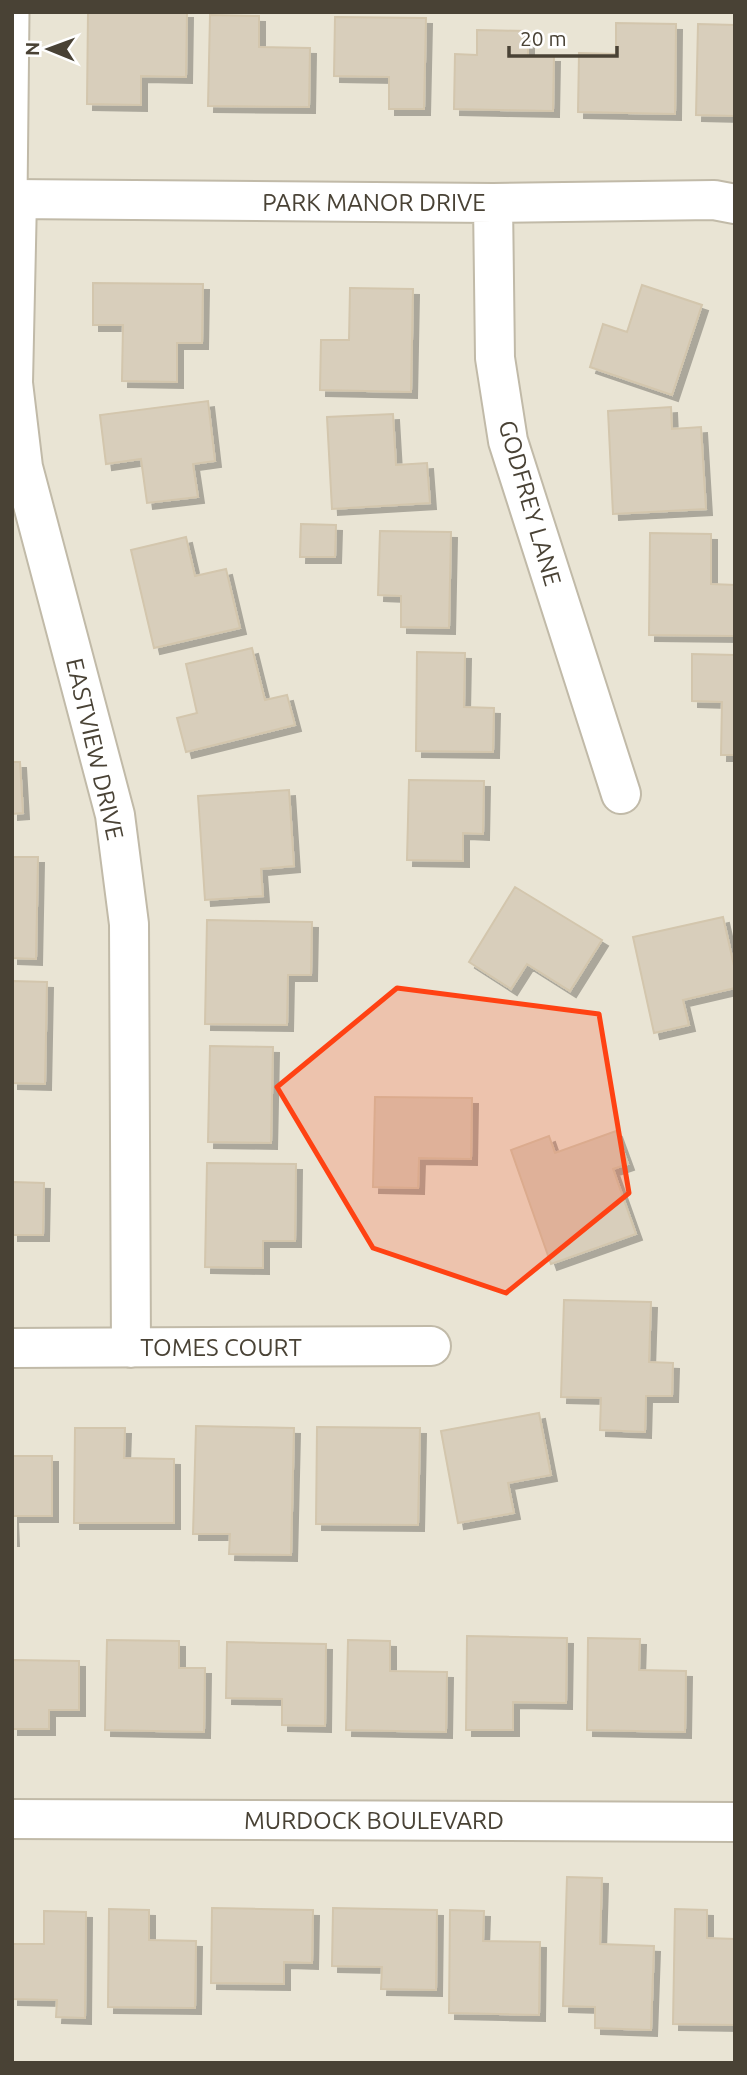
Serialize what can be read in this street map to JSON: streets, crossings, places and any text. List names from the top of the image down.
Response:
{
  "streets": {
    "street": [
      "PARK MANOR DRIVE",
      "GODFREY LANE",
      "EASTVIEW DRIVE",
      "TOMES COURT",
      "MURDOCK BOULEVARD"
    ]
  },
  "crossings": [
    ["PARK MANOR DRIVE", "GODFREY LANE"],
    ["PARK MANOR DRIVE", "EASTVIEW DRIVE"],
    ["EASTVIEW DRIVE", "TOMES COURT"]
  ],
  "scale_bar": "20 m",
  "north": "left"
}
